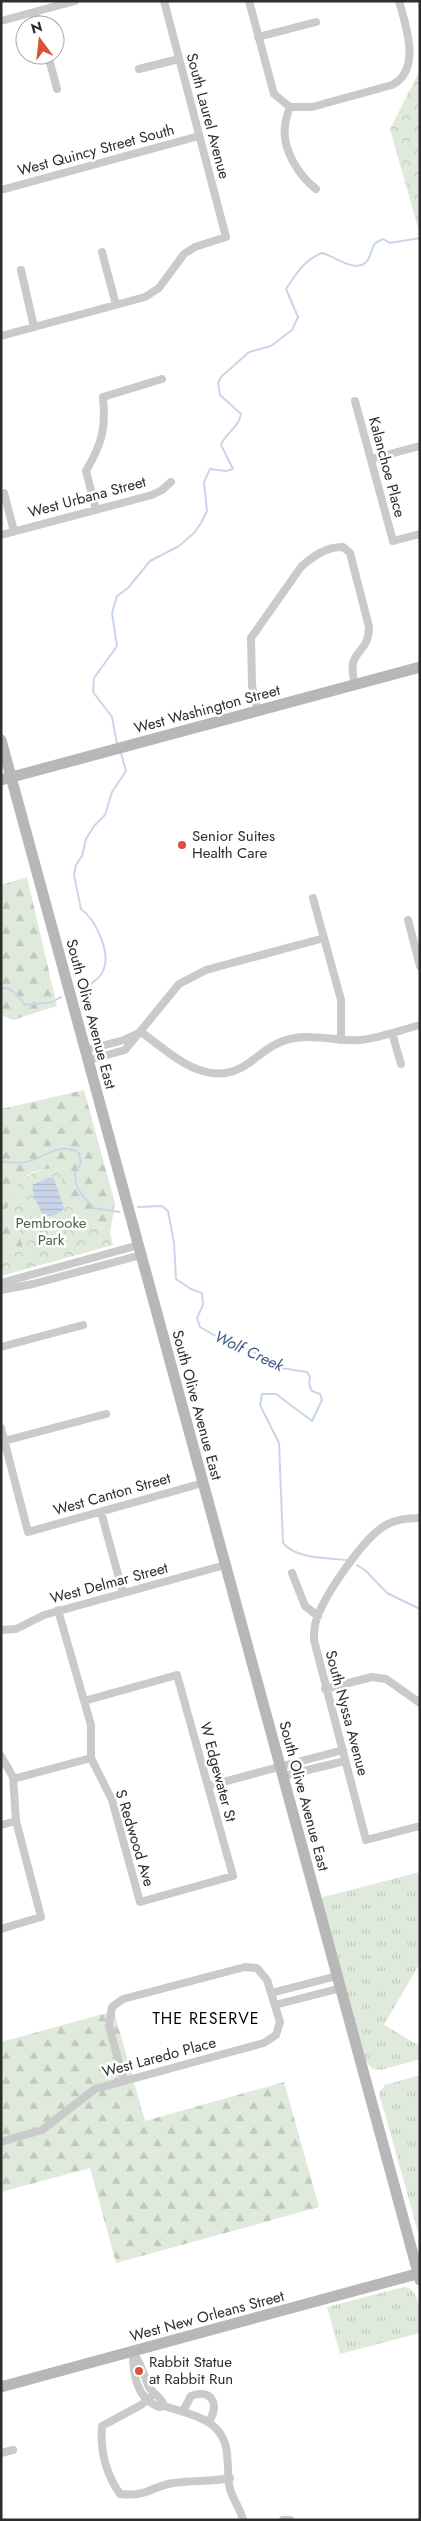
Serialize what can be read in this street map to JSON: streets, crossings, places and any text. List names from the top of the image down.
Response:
{
  "streets": {
    "street": [
      "South Laurel Avenue",
      "West Quincy Street South",
      "Kalanchoe Place",
      "West Urbana Street",
      "West Washington Street",
      "South Olive Avenue East",
      "West Canton Street",
      "West Delmar Street",
      "South Nyssa Avenue",
      "W Edgewater St",
      "S Redwood Ave",
      "West Laredo Place",
      "West New Orleans Street"
    ]
  },
  "crossings": [
    ["South Laurel Avenue", "West Quincy Street South"],
    ["West Washington Street", "South Olive Avenue East"],
    ["South Olive Avenue East", "West Canton Street"],
    ["South Olive Avenue East", "West Delmar Street"],
    ["South Olive Avenue East", "West New Orleans Street"],
    ["West Delmar Street", "S Redwood Ave"],
    ["W Edgewater St", "S Redwood Ave"]
  ],
  "districts": ["THE RESERVE"],
  "water": ["Wolf Creek"],
  "parks": ["Pembrooke Park"],
  "places": ["Senior Suites Health Care", "Rabbit Statue at Rabbit Run"],
  "north": "top"
}
